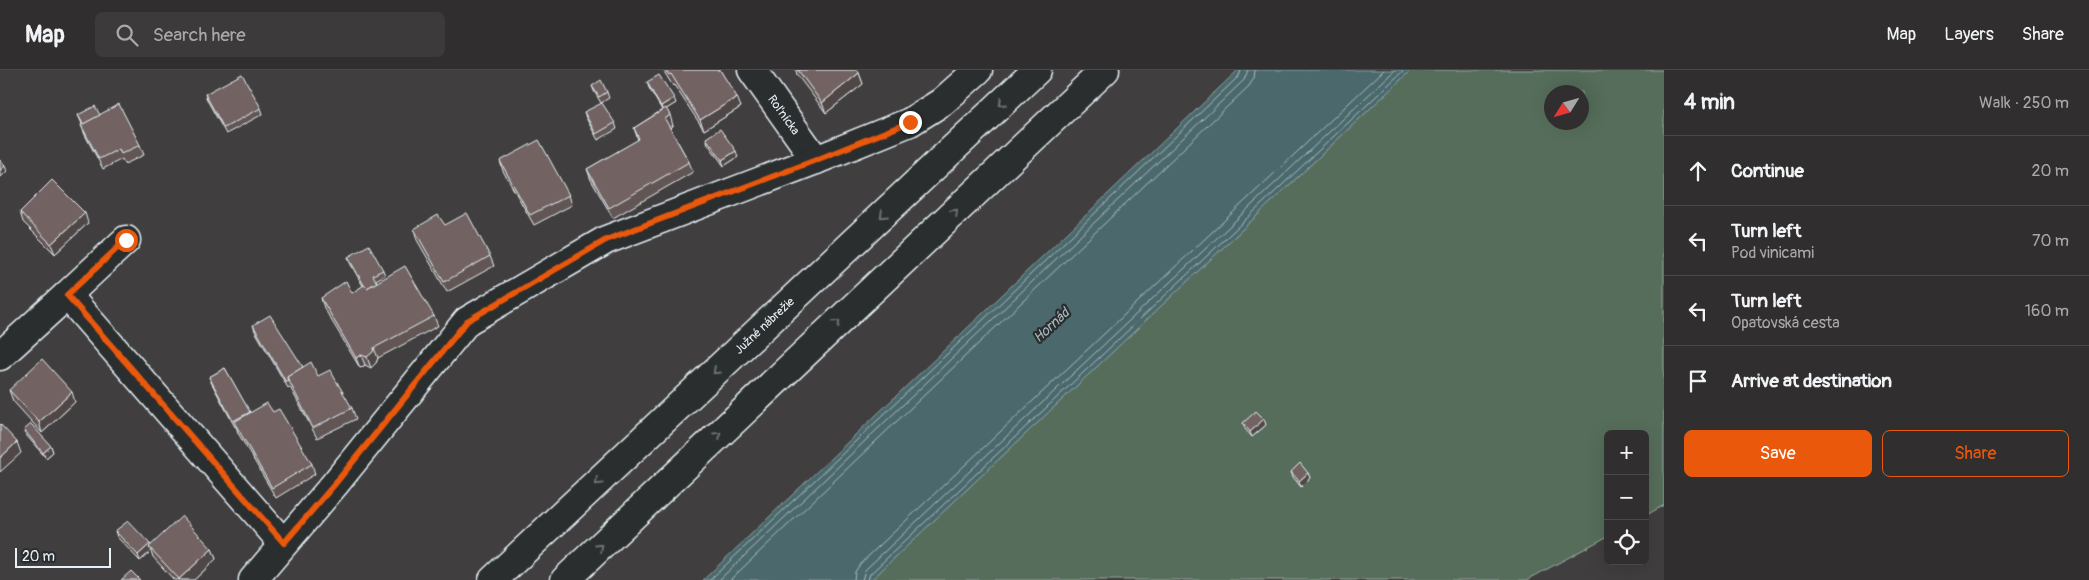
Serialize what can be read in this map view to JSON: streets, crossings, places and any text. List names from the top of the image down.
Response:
{
  "streets": {
    "main road": ["Roľnícka", "Južné nábrežie"]
  },
  "water": ["Hornád"],
  "scale_bar": "20 m",
  "north": "bottom left",
  "page": {
    "header": "Map",
    "search": "Search here",
    "nav": ["Map", "Layers", "Share"],
    "heading": ["4 min", "Walk · 250 m"],
    "list": [
      ["Continue", "20 m"],
      ["Turn left", "Pod vinicami", "70 m"],
      ["Turn left", "Opatovská cesta", "160 m"],
      "Arrive at destination"
    ],
    "buttons": ["Save", "Share"],
    "map_buttons": ["+", "−"],
    "scale": "20 m"
  }
}
